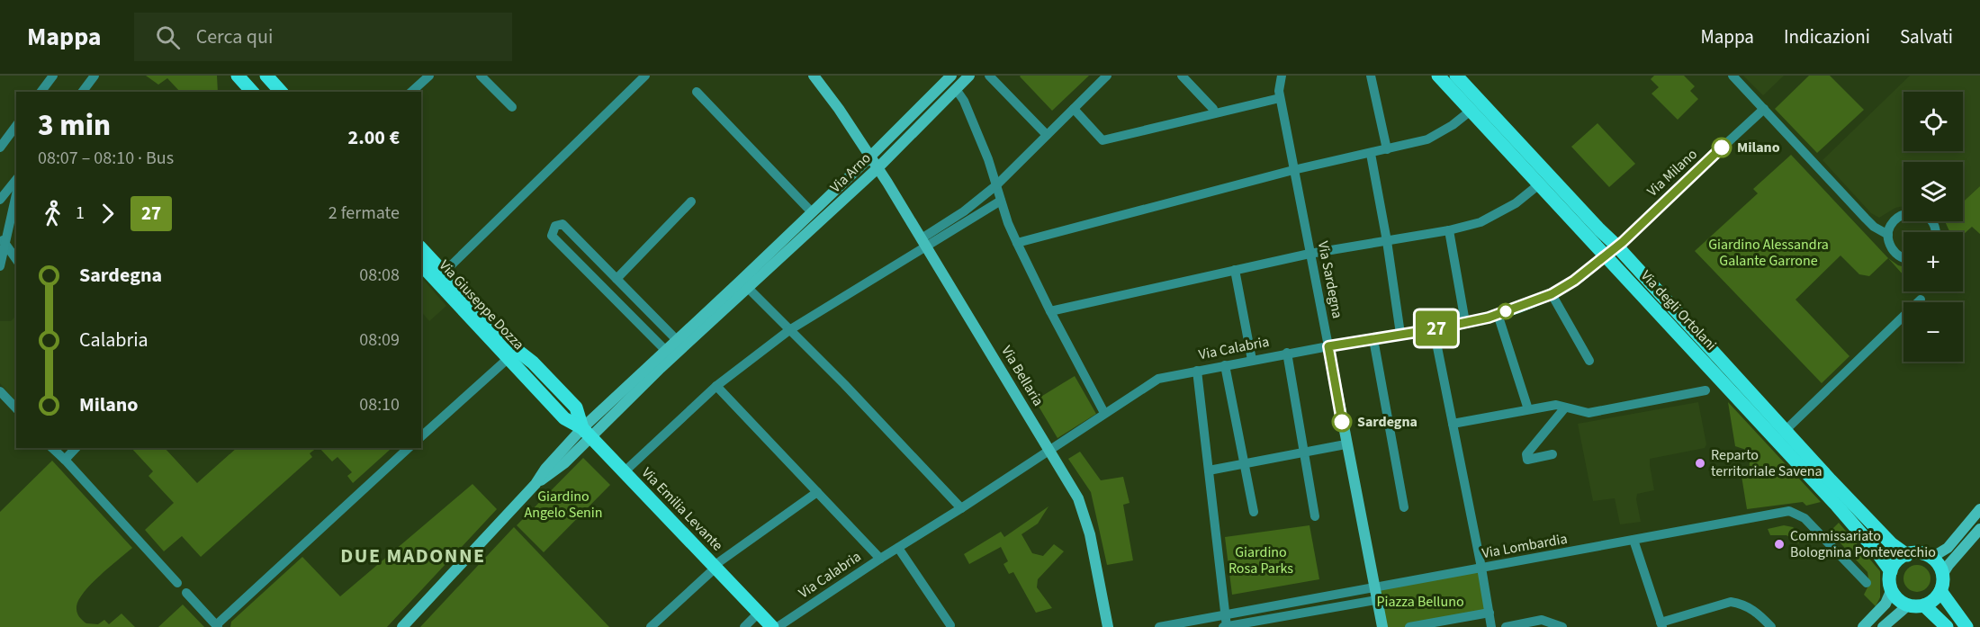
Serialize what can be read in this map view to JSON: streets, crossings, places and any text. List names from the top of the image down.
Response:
{
  "streets": {
    "main road": ["Via Giuseppe Dozza", "Via degli Ortolani", "Via Emilia Levante"],
    "street": [
      "Via Arno",
      "Via Milano",
      "Via Sardegna",
      "Via Calabria",
      "Via Bellaria",
      "Via Lombardia"
    ]
  },
  "crossings": [
    ["Via Arno", "Via Giuseppe Dozza"],
    ["Via Arno", "Via Bellaria"],
    ["Via Arno", "Via Emilia Levante"],
    ["Via Milano", "Via degli Ortolani"],
    ["Via Milano", "Via Calabria"],
    ["Via Sardegna", "Via Calabria"],
    ["Via Sardegna", "Via Lombardia"],
    ["Via Giuseppe Dozza", "Via Emilia Levante"],
    ["Via degli Ortolani", "Via Calabria"],
    ["Via Calabria", "Via Bellaria"]
  ],
  "districts": ["DUE MADONNE"],
  "parks": [
    "Giardino Alessandra Galante Garrone",
    "Giardino Angelo Senin",
    "Giardino Rosa Parks",
    "Piazza Belluno"
  ],
  "places": [
    "Milano",
    "Sardegna",
    "Reparto territoriale Savena",
    "Commissariato Bolognina Pontevecchio"
  ],
  "lines": ["bus line 27"],
  "page": {
    "header": "Mappa",
    "search": "Cerca qui",
    "nav": ["Mappa", "Indicazioni", "Salvati"],
    "on_map": "27",
    "map_buttons": ["+", "−"],
    "heading": ["3 min", "08:07 – 08:10 · Bus", "2.00 €"],
    "legs": ["1", "27", "2 fermate"],
    "list": [
      {
        "name": "Sardegna",
        "value": "08:08"
      },
      {
        "name": "Calabria",
        "value": "08:09"
      },
      {
        "name": "Milano",
        "value": "08:10"
      }
    ]
  }
}
